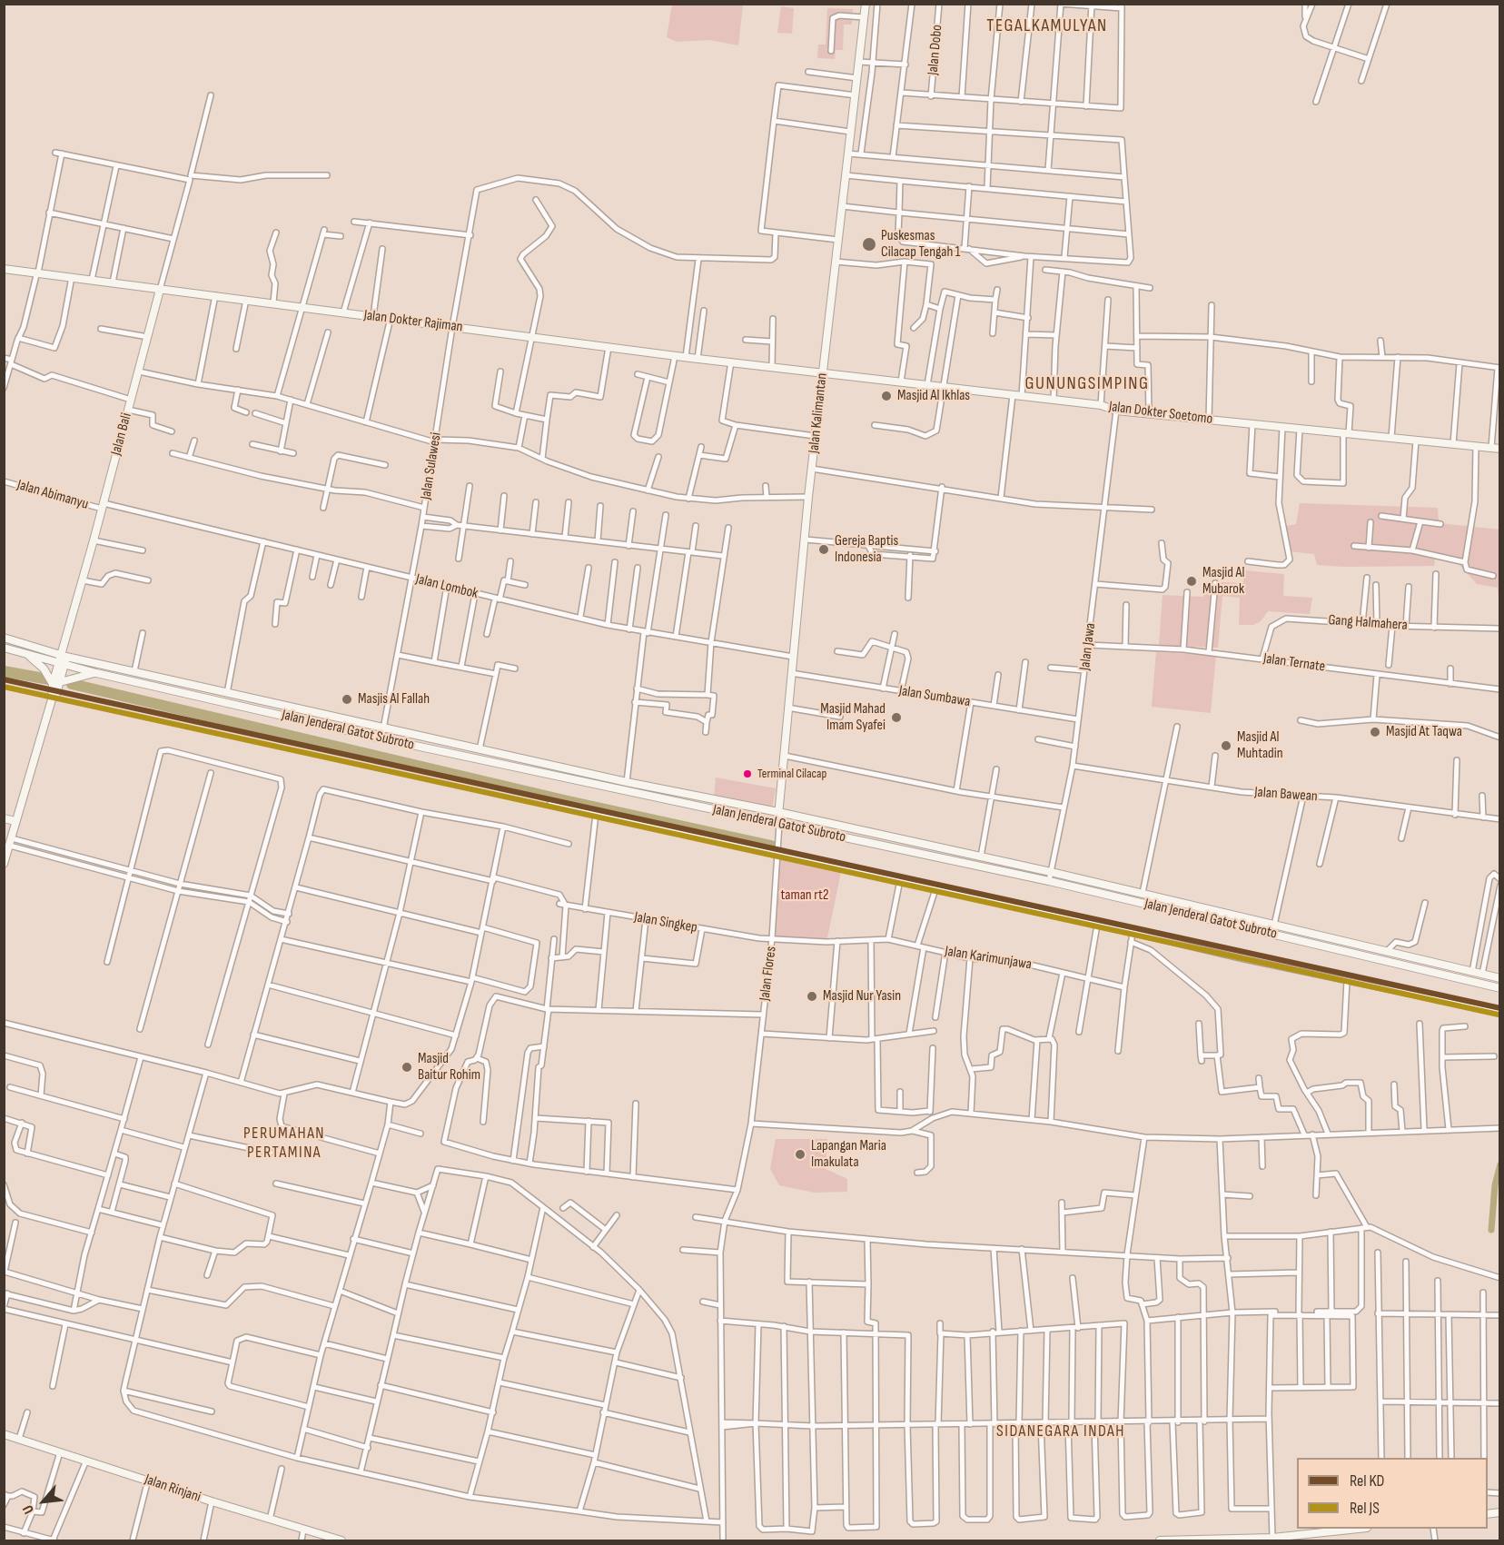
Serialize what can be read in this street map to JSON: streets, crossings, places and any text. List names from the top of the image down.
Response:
{
  "streets": {
    "street": [
      "Jalan Dobo",
      "Jalan Dokter Rajiman",
      "Jalan Kalimantan",
      "Jalan Dokter Soetomo",
      "Jalan Bali",
      "Jalan Sulawesi",
      "Jalan Abimanyu",
      "Jalan Lombok",
      "Gang Halmahera",
      "Jalan Jawa",
      "Jalan Ternate",
      "Jalan Sumbawa",
      "Jalan Jenderal Gatot Subroto",
      "Jalan Bawean",
      "Jalan Singkep",
      "Jalan Karimunjawa",
      "Jalan Flores",
      "Jalan Rinjani"
    ]
  },
  "crossings": [
    ["Jalan Dokter Rajiman", "Jalan Kalimantan"],
    ["Jalan Dokter Rajiman", "Jalan Dokter Soetomo"],
    ["Jalan Dokter Rajiman", "Jalan Bali"],
    ["Jalan Dokter Rajiman", "Jalan Sulawesi"],
    ["Jalan Kalimantan", "Jalan Dokter Soetomo"],
    ["Jalan Kalimantan", "Jalan Lombok"],
    ["Jalan Kalimantan", "Jalan Sumbawa"],
    ["Jalan Kalimantan", "Jalan Jenderal Gatot Subroto"],
    ["Jalan Kalimantan", "Jalan Flores"],
    ["Jalan Dokter Soetomo", "Jalan Jawa"],
    ["Jalan Bali", "Jalan Abimanyu"],
    ["Jalan Bali", "Jalan Lombok"],
    ["Jalan Bali", "Jalan Jenderal Gatot Subroto"],
    ["Jalan Sulawesi", "Jalan Lombok"],
    ["Jalan Sulawesi", "Jalan Jenderal Gatot Subroto"],
    ["Jalan Abimanyu", "Jalan Lombok"],
    ["Gang Halmahera", "Jalan Ternate"],
    ["Jalan Jawa", "Jalan Ternate"],
    ["Jalan Jawa", "Jalan Sumbawa"],
    ["Jalan Jawa", "Jalan Jenderal Gatot Subroto"],
    ["Jalan Jawa", "Jalan Bawean"],
    ["Jalan Jenderal Gatot Subroto", "Jalan Flores"],
    ["Jalan Singkep", "Jalan Karimunjawa"],
    ["Jalan Singkep", "Jalan Flores"],
    ["Jalan Karimunjawa", "Jalan Flores"]
  ],
  "districts": [
    "TEGALKAMULYAN",
    "GUNUNGSIMPING",
    "PERUMAHAN PERTAMINA",
    "SIDANEGARA INDAH"
  ],
  "parks": ["taman rt2"],
  "places": [
    "Puskesmas Cilacap Tengah 1",
    "Masjid Al Ikhlas",
    "Gereja Baptis Indonesia",
    "Masjid Al Mubarok",
    "Masjis Al Fallah",
    "Masjid Mahad Imam Syafei",
    "Masjid At Taqwa",
    "Masjid Al Muhtadin",
    "Terminal Cilacap",
    "Masjid Nur Yasin",
    "Masjid Baitur Rohim",
    "Lapangan Maria Imakulata"
  ],
  "lines": ["rail line KD", "rail line JS"],
  "legend": ["Rel KD", "Rel JS"],
  "north": "bottom left"
}
